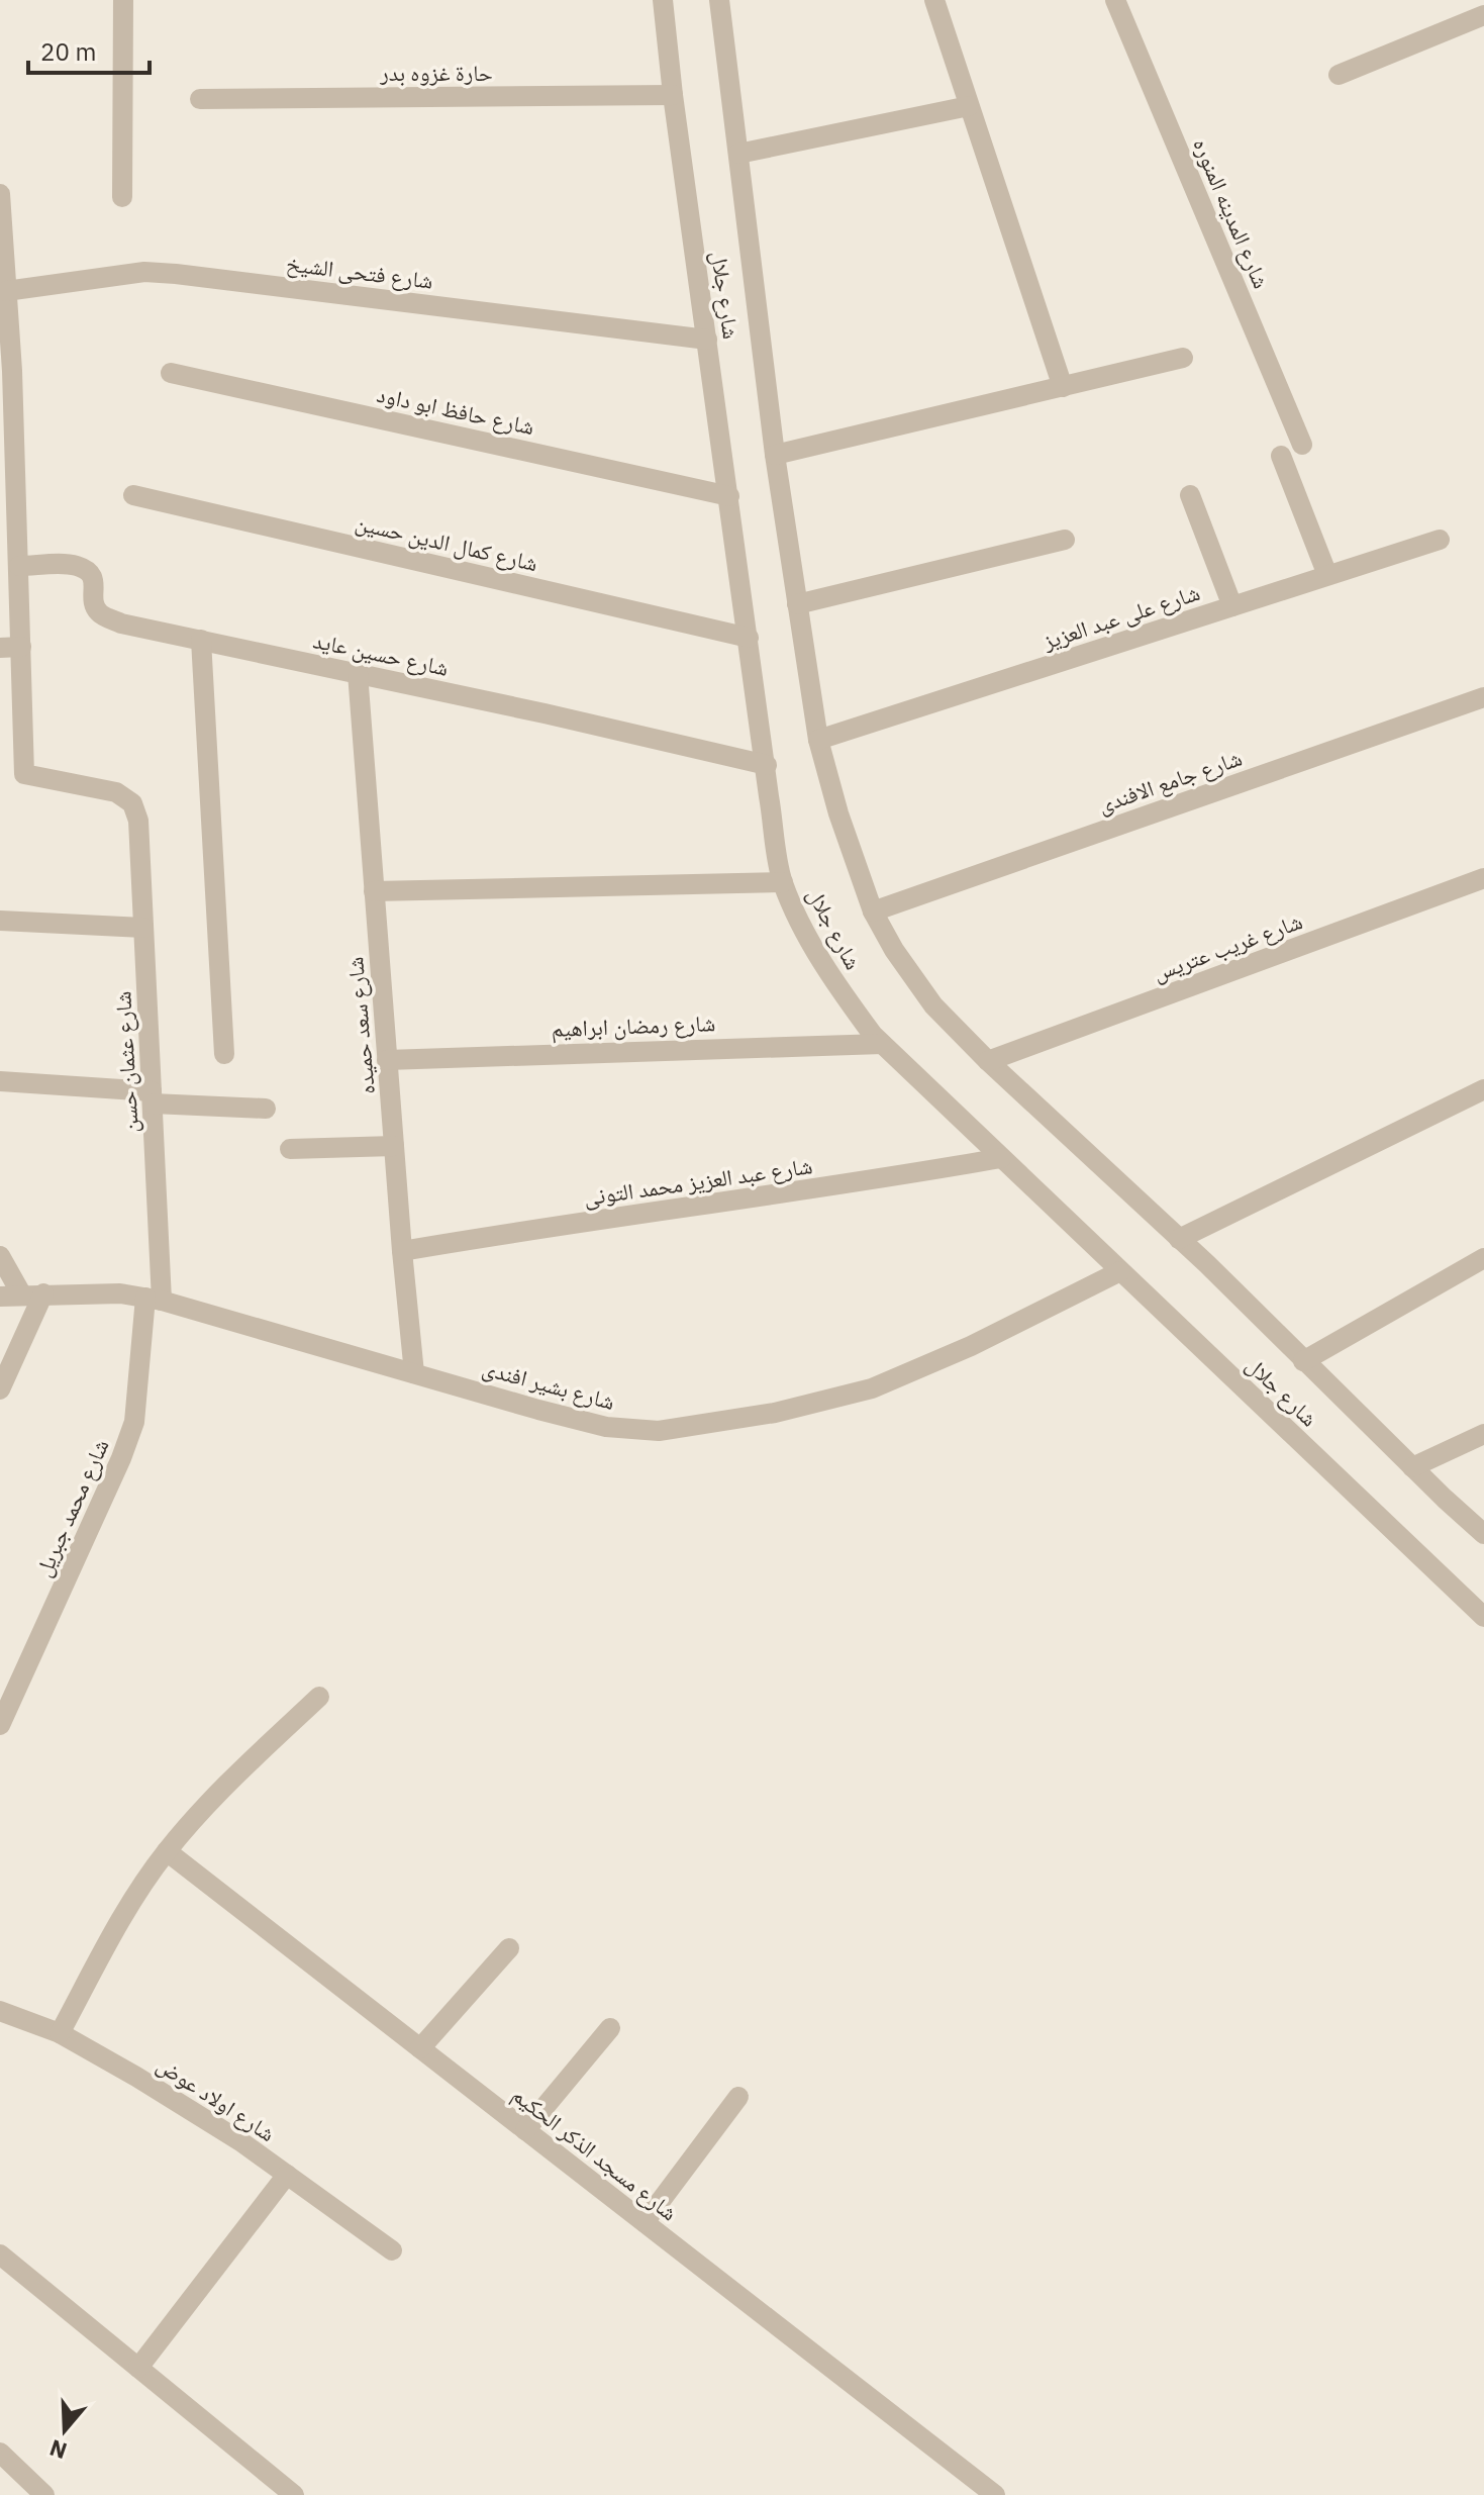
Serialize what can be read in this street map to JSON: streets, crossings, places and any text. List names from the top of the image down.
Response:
{
  "streets": {
    "street": [
      "حارة غزوه بدر",
      "شارع المدينه المنوره",
      "شارع فتحى الشيخ",
      "شارع جلال",
      "شارع حافظ ابو داود",
      "شارع كمال الدين حسين",
      "شارع على عبد العزيز",
      "شارع حسين عايد",
      "شارع جامع الافندى",
      "شارع غريب عتريس",
      "شارع سعد حميده",
      "شارع رمضان ابراهيم",
      "شارع عثمان حسن",
      "شارع عبد العزيز محمد التونى",
      "شارع بشير افندى",
      "شارع محمد جبريل",
      "شارع اولاد عوض",
      "شارع مسجد الذكر الحكيم"
    ]
  },
  "crossings": [
    ["حارة غزوه بدر", "شارع جلال"],
    ["شارع فتحى الشيخ", "شارع جلال"],
    ["شارع جلال", "شارع حافظ ابو داود"],
    ["شارع جلال", "شارع كمال الدين حسين"],
    ["شارع جلال", "شارع على عبد العزيز"],
    ["شارع جلال", "شارع حسين عايد"],
    ["شارع جلال", "شارع جامع الافندى"],
    ["شارع جلال", "شارع غريب عتريس"],
    ["شارع جلال", "شارع رمضان ابراهيم"],
    ["شارع جلال", "شارع عبد العزيز محمد التونى"],
    ["شارع جلال", "شارع بشير افندى"],
    ["شارع حسين عايد", "شارع سعد حميده"],
    ["شارع سعد حميده", "شارع رمضان ابراهيم"],
    ["شارع سعد حميده", "شارع عبد العزيز محمد التونى"],
    ["شارع سعد حميده", "شارع بشير افندى"],
    ["شارع عثمان حسن", "شارع بشير افندى"],
    ["شارع عثمان حسن", "شارع محمد جبريل"],
    ["شارع بشير افندى", "شارع محمد جبريل"]
  ],
  "scale_bar": "20 m",
  "north": "bottom"
}
